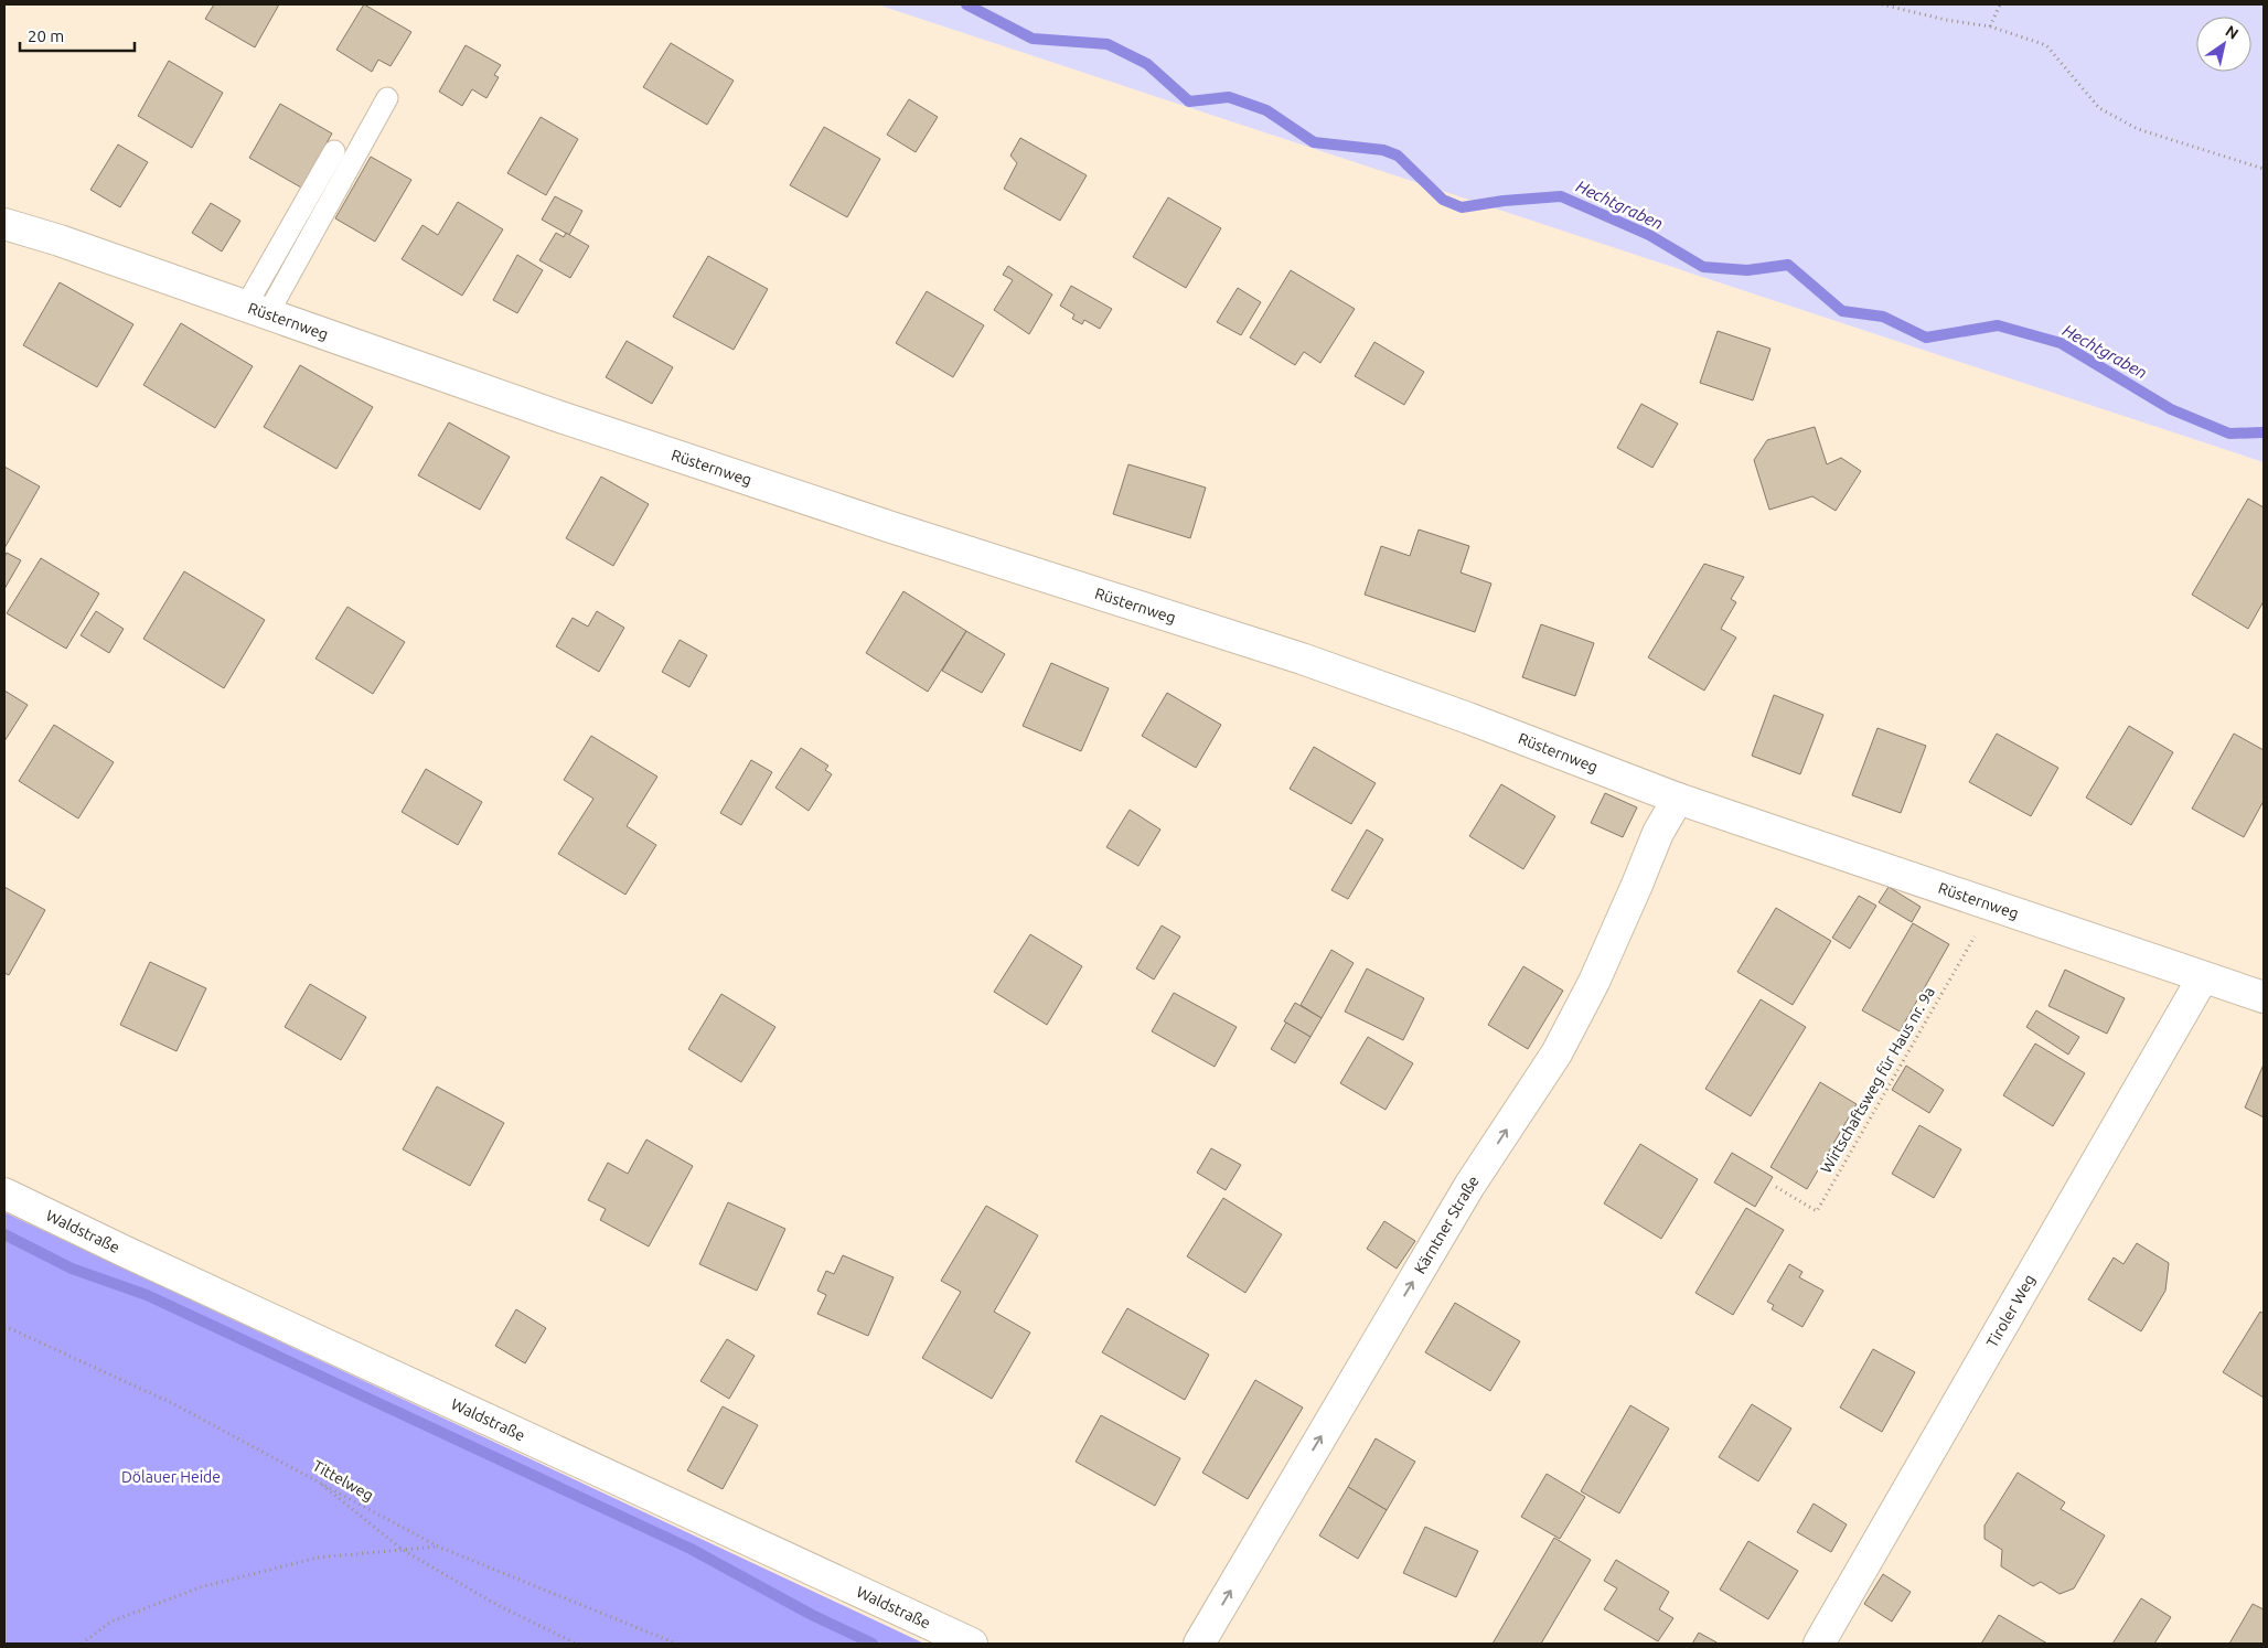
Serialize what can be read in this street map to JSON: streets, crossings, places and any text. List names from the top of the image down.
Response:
{
  "streets": {
    "street": [
      "Rüsternweg",
      "Kärntner Straße",
      "Waldstraße",
      "Tiroler Weg"
    ],
    "path": ["Wirtschaftsweg für Haus nr. 9a", "Tittelweg"]
  },
  "crossings": [
    ["Rüsternweg", "Kärntner Straße"],
    ["Rüsternweg", "Tiroler Weg"]
  ],
  "one_way": ["Kärntner Straße"],
  "water": ["Hechtgraben"],
  "parks": ["Dölauer Heide"],
  "scale_bar": "20 m",
  "north": "top right"
}
